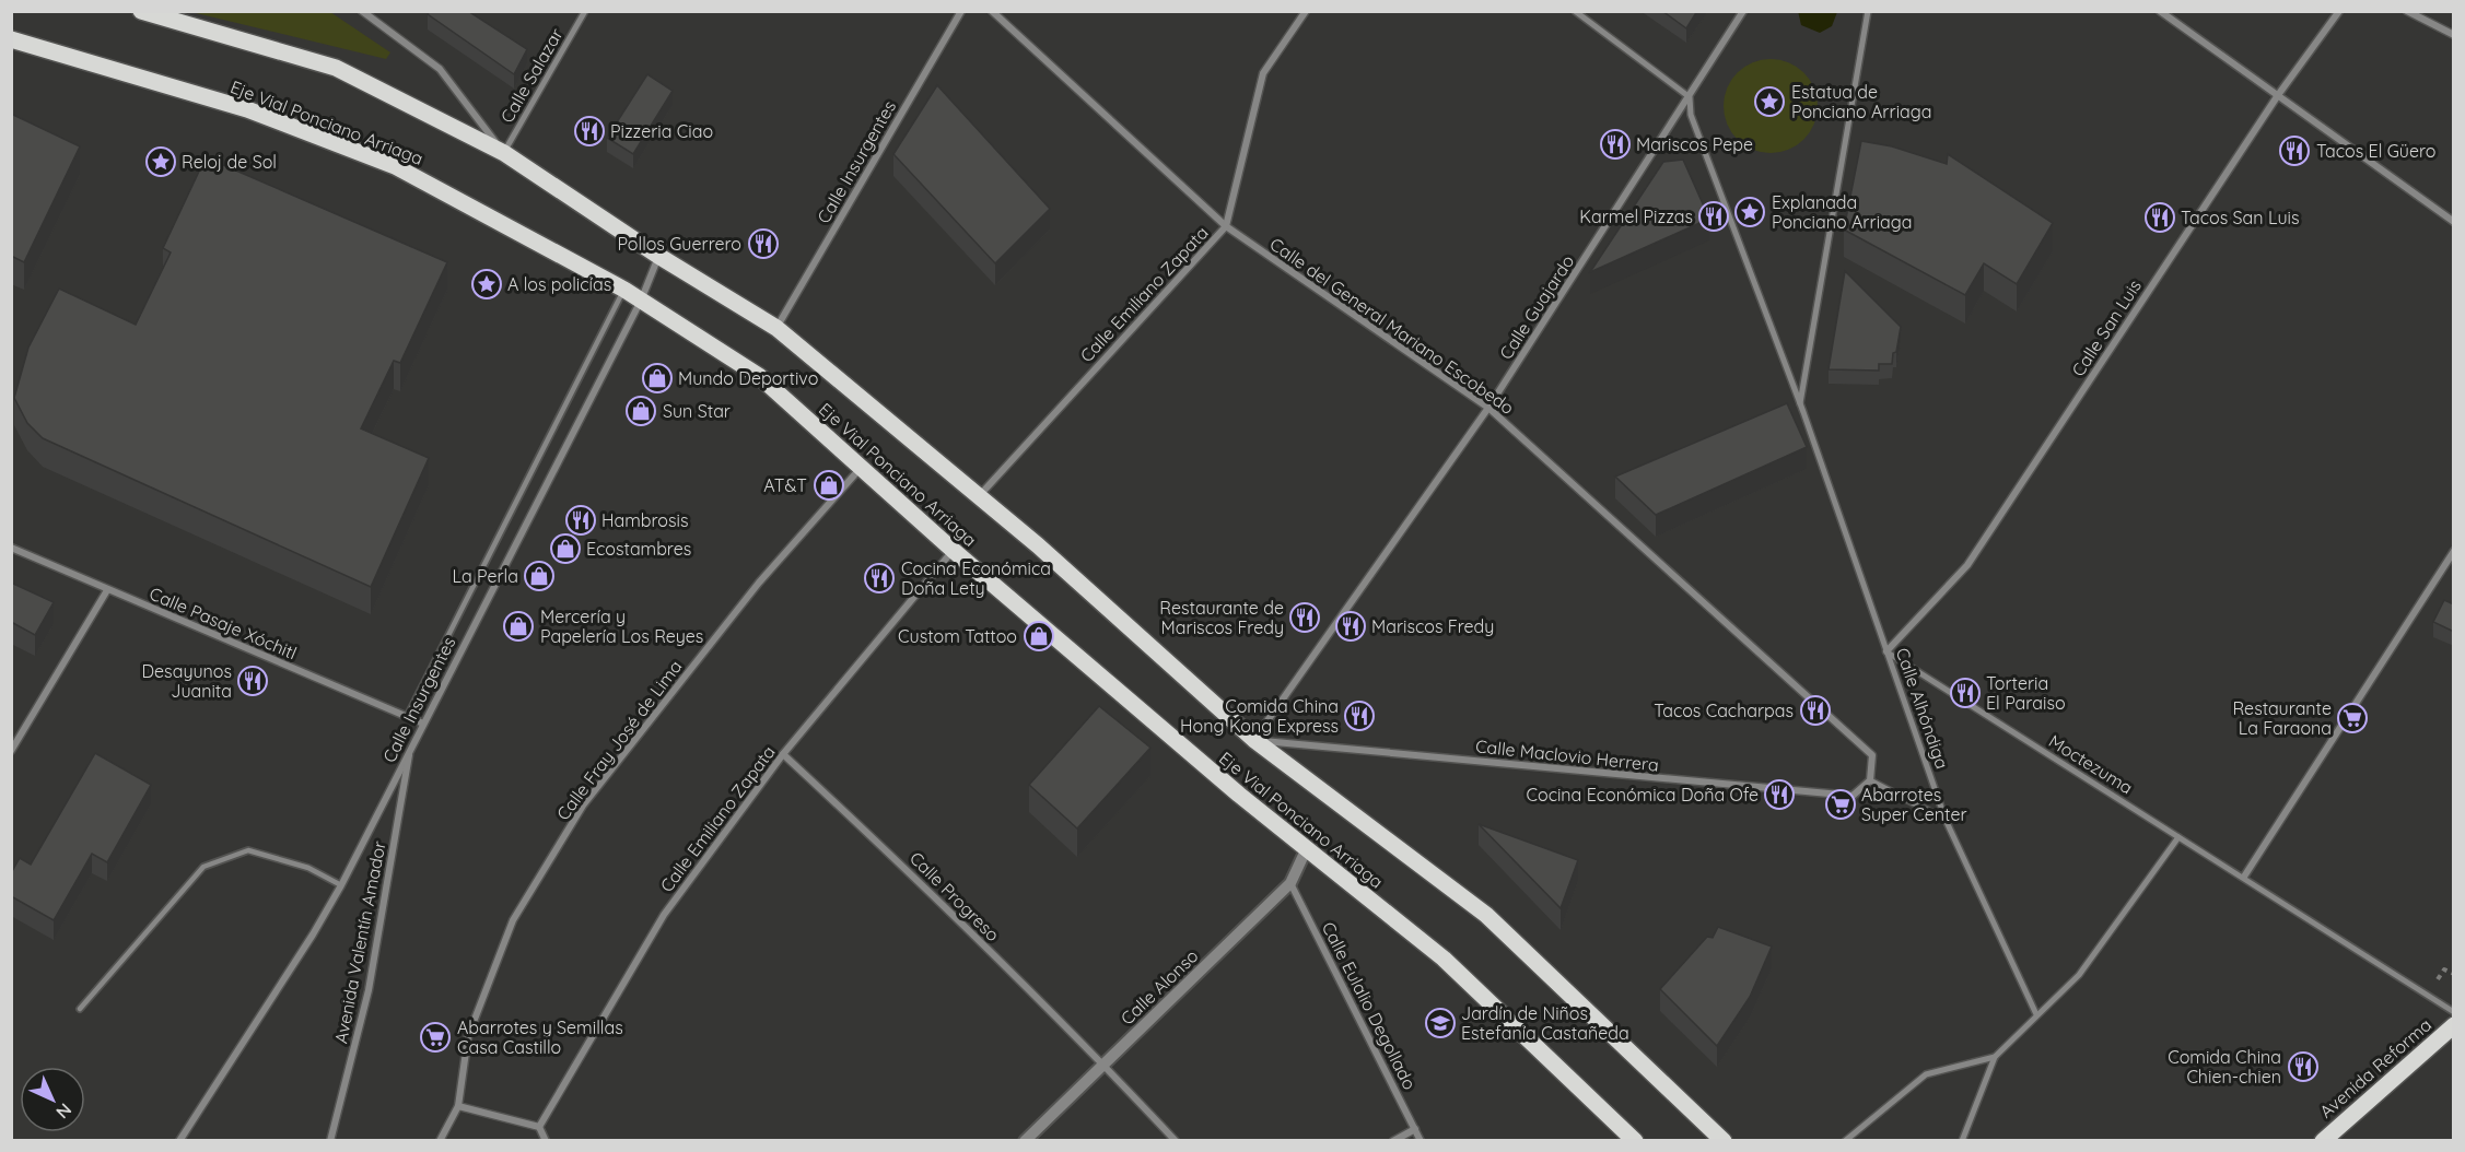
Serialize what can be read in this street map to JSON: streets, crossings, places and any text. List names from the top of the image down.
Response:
{
  "streets": {
    "main road": ["Eje Vial Ponciano Arriaga", "Avenida Reforma"],
    "street": [
      "Calle Salazar",
      "Calle Insurgentes",
      "Calle Emiliano Zapata",
      "Calle Guajardo",
      "Calle del General Mariano Escobedo",
      "Calle San Luis",
      "Calle Pasaje Xóchitl",
      "Calle Alhóndiga",
      "Calle Fray José de Lima",
      "Calle Maclovio Herrera",
      "Moctezuma",
      "Calle Progreso",
      "Avenida Valentín Amador",
      "Calle Alonso",
      "Calle Eulalio Degollado"
    ]
  },
  "crossings": [
    ["Calle Salazar", "Eje Vial Ponciano Arriaga"],
    ["Eje Vial Ponciano Arriaga", "Calle Insurgentes"],
    ["Eje Vial Ponciano Arriaga", "Calle Emiliano Zapata"],
    ["Eje Vial Ponciano Arriaga", "Calle Guajardo"],
    ["Eje Vial Ponciano Arriaga", "Calle Fray José de Lima"],
    ["Eje Vial Ponciano Arriaga", "Calle Maclovio Herrera"],
    ["Eje Vial Ponciano Arriaga", "Calle Alonso"],
    ["Calle Insurgentes", "Calle Pasaje Xóchitl"],
    ["Calle Insurgentes", "Avenida Valentín Amador"],
    ["Calle Emiliano Zapata", "Calle del General Mariano Escobedo"],
    ["Calle Emiliano Zapata", "Calle Progreso"],
    ["Calle Guajardo", "Calle del General Mariano Escobedo"],
    ["Calle Guajardo", "Calle Alhóndiga"],
    ["Calle Guajardo", "Calle Maclovio Herrera"],
    ["Calle del General Mariano Escobedo", "Calle Maclovio Herrera"],
    ["Calle San Luis", "Calle Alhóndiga"],
    ["Calle San Luis", "Moctezuma"],
    ["Calle Alhóndiga", "Moctezuma"],
    ["Calle Progreso", "Calle Alonso"],
    ["Calle Alonso", "Calle Eulalio Degollado"]
  ],
  "places": {
    "place": [
      "Estatua de Ponciano Arriaga",
      "Reloj de Sol",
      "Explanada Ponciano Arriaga",
      "A los policías"
    ],
    "restaurant": [
      "Pizzeria Ciao",
      "Mariscos Pepe",
      "Tacos El Güero",
      "Karmel Pizzas",
      "Tacos San Luis",
      "Pollos Guerrero",
      "Hambrosis",
      "Cocina Económica Doña Lety",
      "Restaurante de Mariscos Fredy",
      "Mariscos Fredy",
      "Desayunos Juanita",
      "Torteria El Paraiso",
      "Tacos Cacharpas",
      "Comida China Hong Kong Express",
      "Cocina Económica Doña Ofe",
      "Comida China Chien-chien"
    ],
    "shop": [
      "Mundo Deportivo",
      "Sun Star",
      "AT&T",
      "Ecostambres",
      "La Perla",
      "Mercería y Papelería Los Reyes",
      "Custom Tattoo"
    ],
    "supermarket": ["Restaurante La Faraona", "Abarrotes Super Center", "Abarrotes y Semillas Casa Castillo"],
    "school or university": ["Jardín de Niños Estefanía Castañeda"]
  },
  "north": "bottom right"
}
